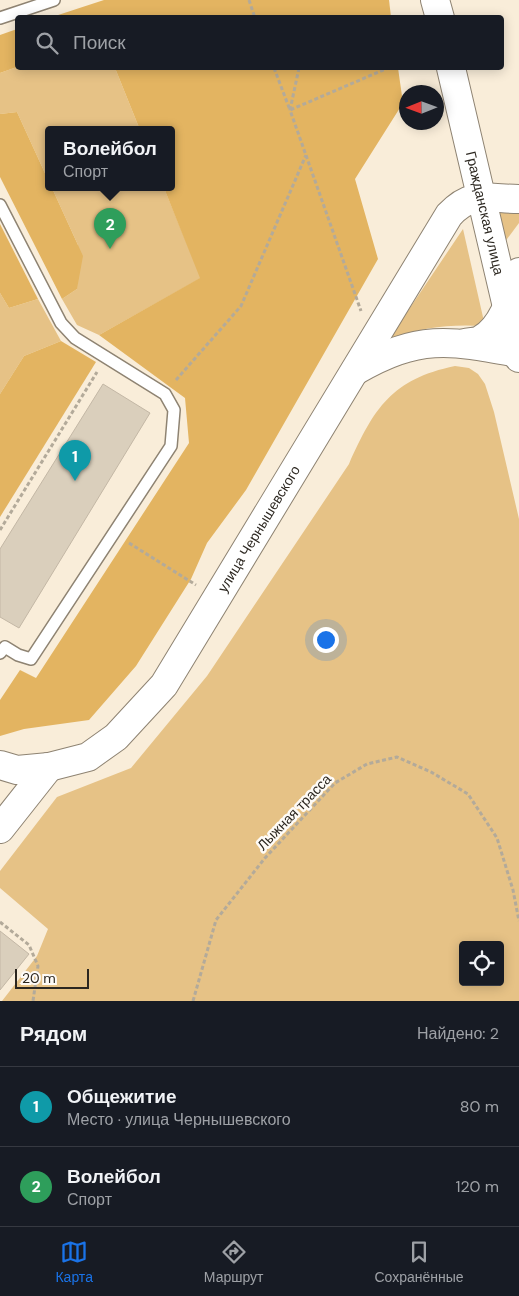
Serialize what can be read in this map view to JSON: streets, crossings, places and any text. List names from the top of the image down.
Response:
{
  "streets": {
    "street": ["Гражданская улица", "улица Чернышевского"],
    "path": ["Лыжная трасса"]
  },
  "crossings": [
    ["Гражданская улица", "улица Чернышевского"]
  ],
  "scale_bar": "20 m",
  "north": "left",
  "page": {
    "search": "Поиск",
    "popup": ["Волейбол", "Спорт"],
    "pins": ["2", "1"],
    "scale": "20 m",
    "heading": ["Рядом", "Найдено: 2"],
    "list": [
      {
        "mark": "1",
        "name": "Общежитие",
        "note": "Место · улица Чернышевского",
        "value": "80 m"
      },
      {
        "mark": "2",
        "name": "Волейбол",
        "note": "Спорт",
        "value": "120 m"
      }
    ],
    "nav": ["Карта", "Маршрут", "Сохранённые"]
  }
}
